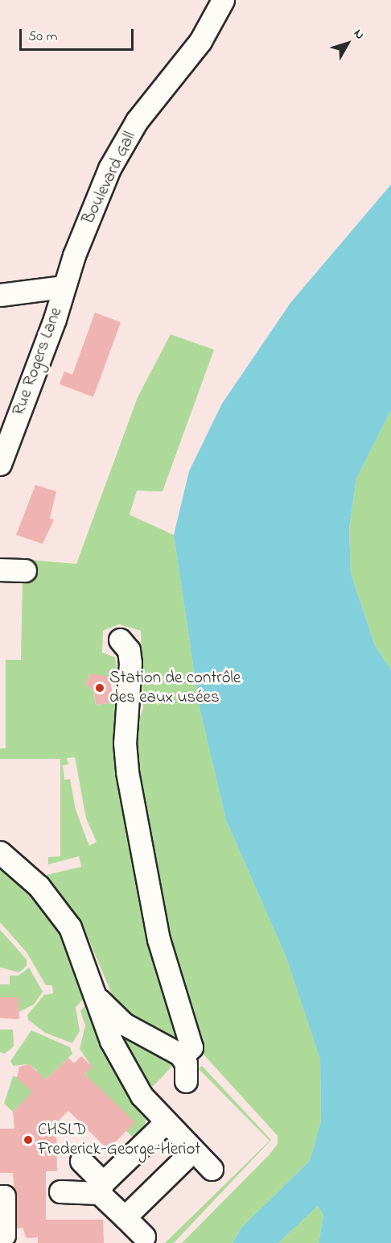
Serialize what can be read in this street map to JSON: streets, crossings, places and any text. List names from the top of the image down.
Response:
{
  "streets": {
    "street": ["Boulevard Gall", "Rue Rogers Lane"]
  },
  "crossings": [
    ["Boulevard Gall", "Rue Rogers Lane"]
  ],
  "places": ["Station de contrôle des eaux usées", "CHSLD Frederick-George-Heriot"],
  "scale_bar": "50 m",
  "north": "top right"
}
